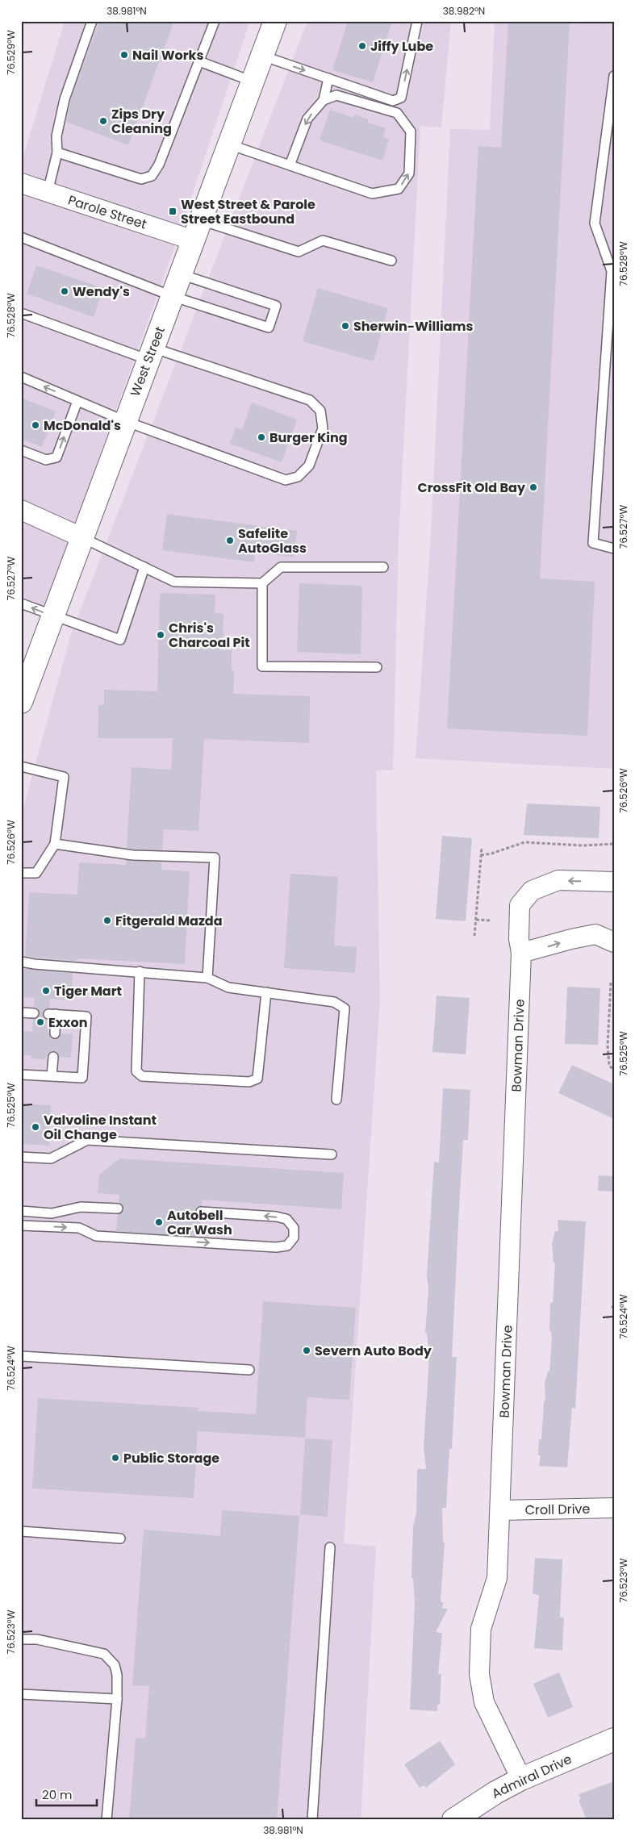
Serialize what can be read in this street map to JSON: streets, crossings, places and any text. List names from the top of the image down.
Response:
{
  "streets": {
    "main road": ["West Street", "Admiral Drive"],
    "street": ["Parole Street", "Bowman Drive", "Croll Drive"]
  },
  "crossings": [
    ["Parole Street", "West Street"],
    ["Bowman Drive", "Croll Drive"],
    ["Bowman Drive", "Admiral Drive"]
  ],
  "places": {
    "other": [
      "Jiffy Lube",
      "Nail Works",
      "Zips Dry Cleaning",
      "Wendy's",
      "Sherwin-Williams",
      "McDonald's",
      "Burger King",
      "CrossFit Old Bay",
      "Safelite AutoGlass",
      "Chris's Charcoal Pit",
      "Fitgerald Mazda",
      "Tiger Mart",
      "Exxon",
      "Valvoline Instant Oil Change",
      "Autobell Car Wash",
      "Severn Auto Body",
      "Public Storage"
    ],
    "transit": ["West Street & Parole Street Eastbound"]
  },
  "scale_bar": "20 m",
  "coordinates": [
    "38.981°N",
    "38.982°N",
    "76.529°W",
    "76.528°W",
    "76.527°W",
    "76.526°W",
    "76.525°W",
    "76.524°W",
    "76.523°W"
  ]
}
